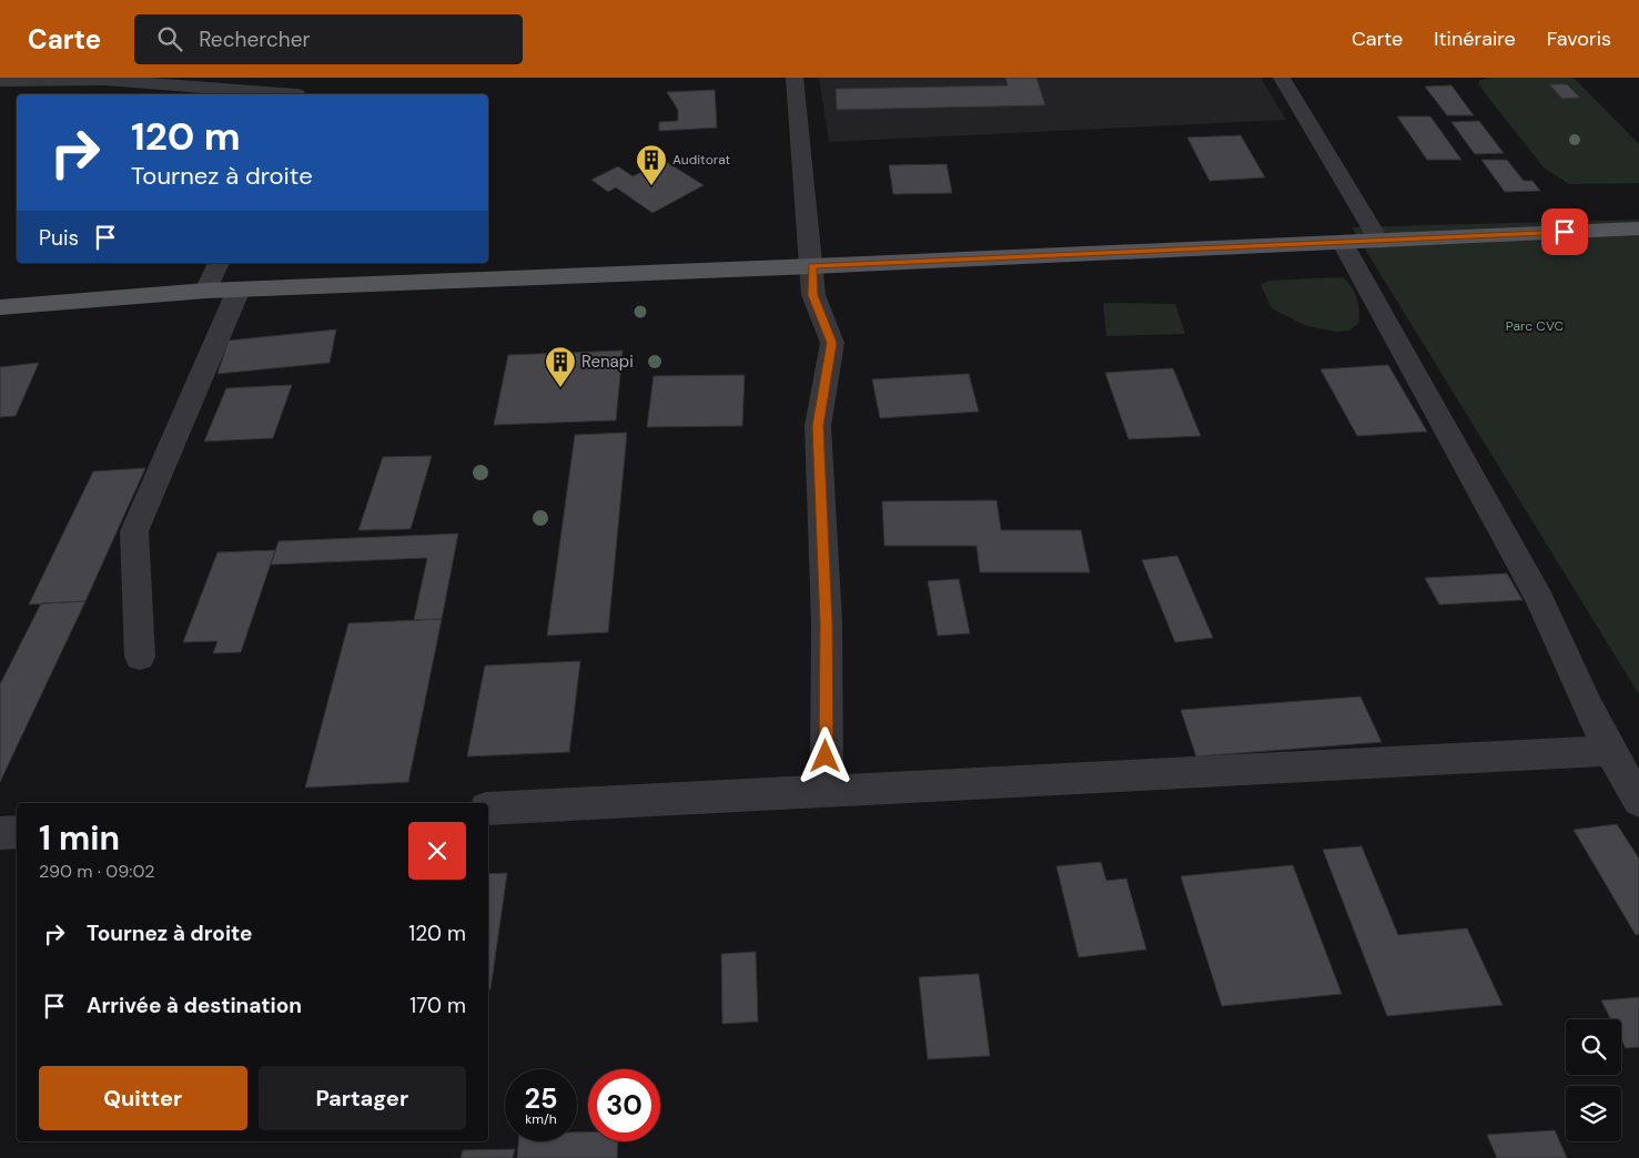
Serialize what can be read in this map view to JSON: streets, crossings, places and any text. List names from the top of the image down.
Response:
{
  "parks": ["Parc CVC"],
  "places": {
    "building": ["Auditorat", "Renapi"]
  },
  "page": {
    "header": "Carte",
    "search": "Rechercher",
    "nav": ["Carte", "Itinéraire", "Favoris"],
    "turn": ["120 m", "Tournez à droite"],
    "then": "Puis",
    "heading": ["1 min", "290 m · 09:02"],
    "list": [
      {
        "name": "Tournez à droite",
        "value": "120 m"
      },
      {
        "name": "Arrivée à destination",
        "value": "170 m"
      }
    ],
    "buttons": ["Quitter", "Partager"],
    "speed": "25 km/h",
    "limit": "30"
  }
}
